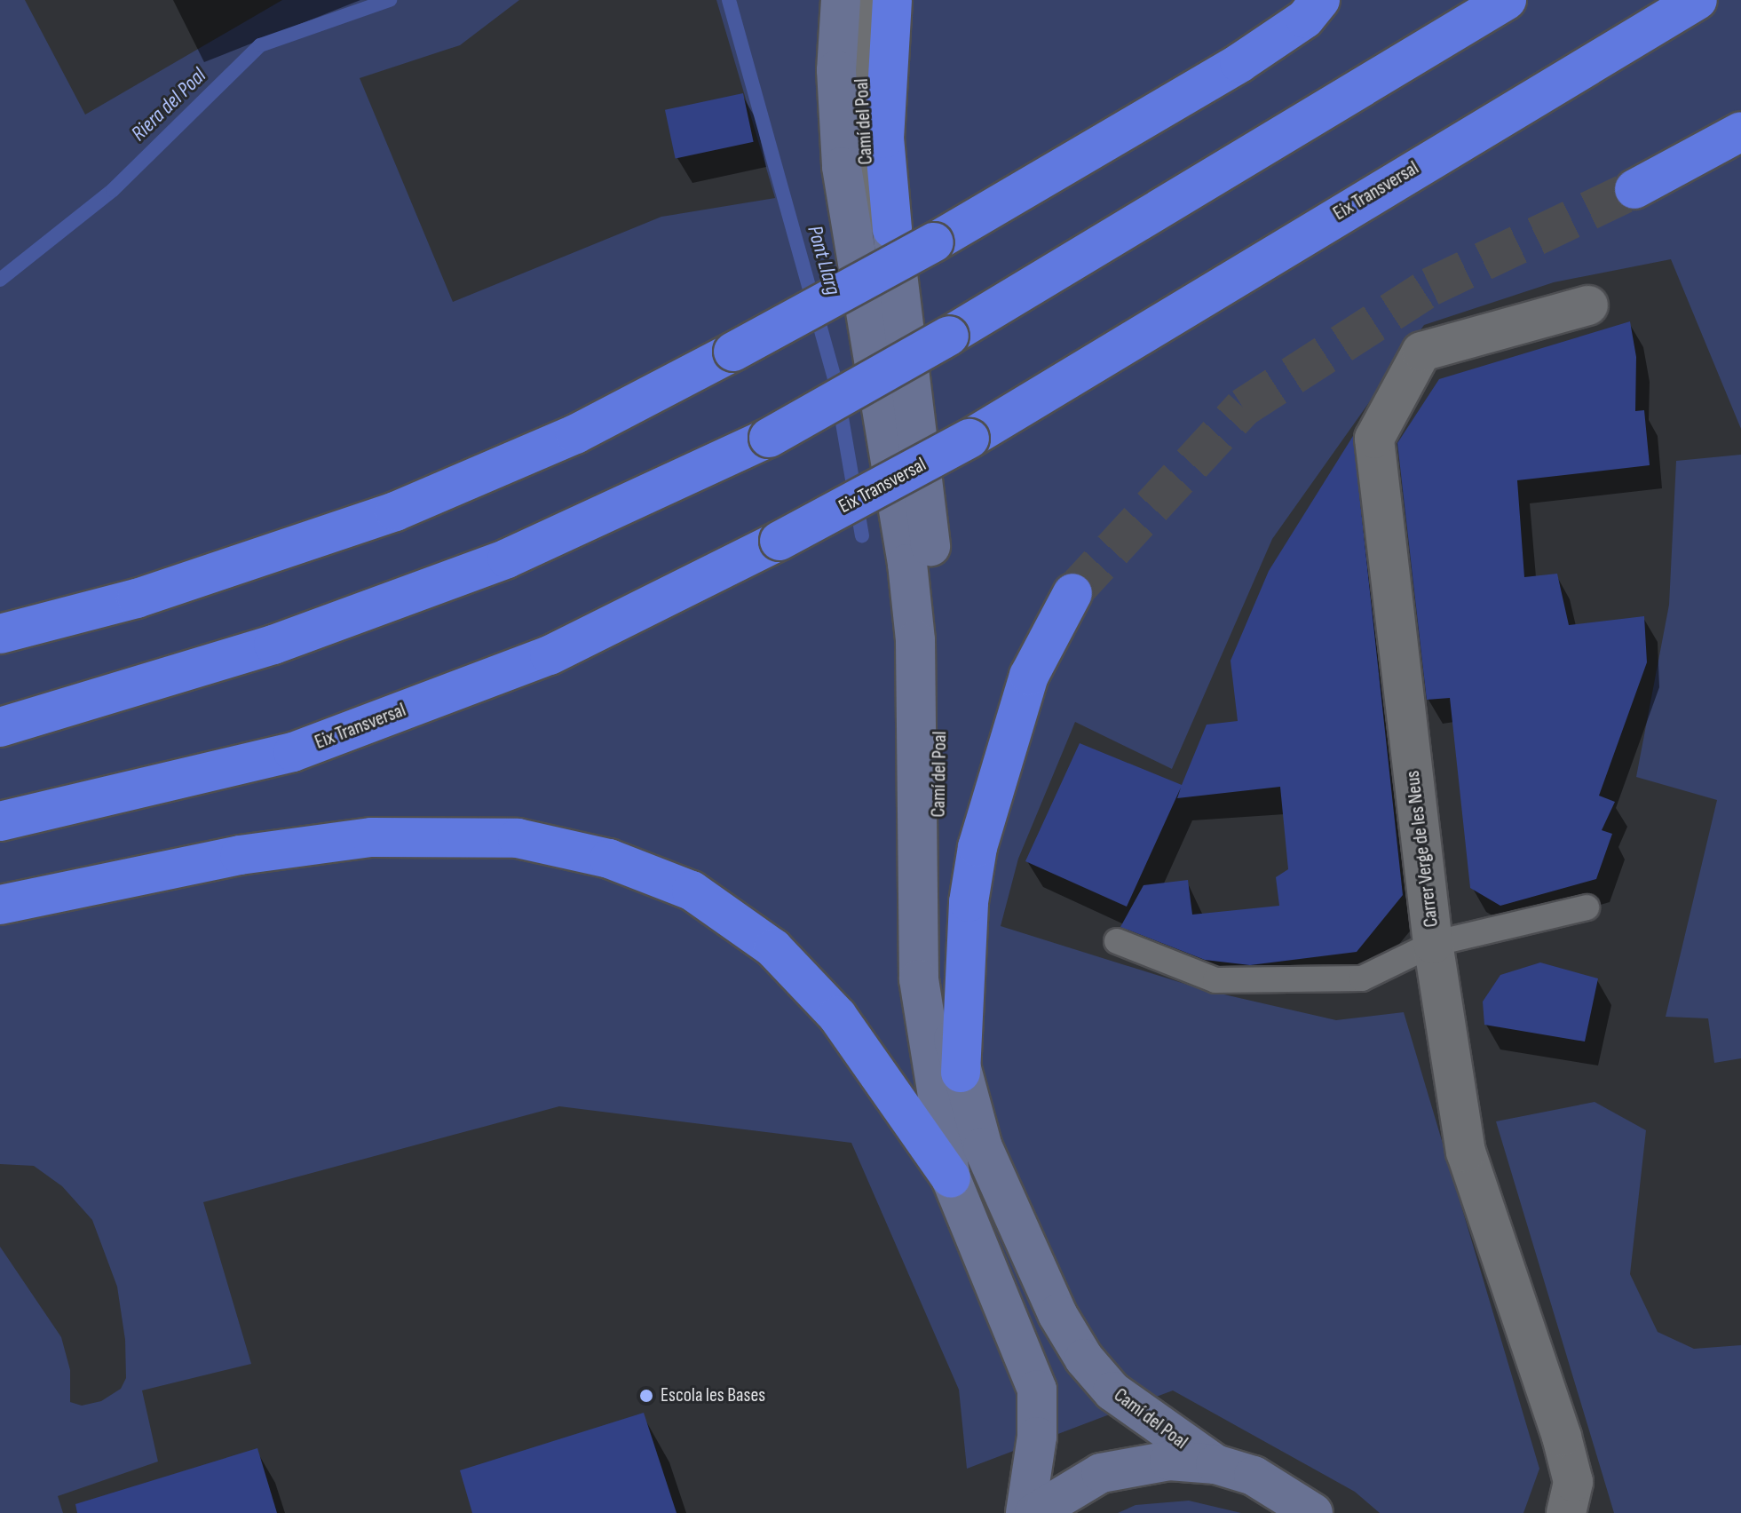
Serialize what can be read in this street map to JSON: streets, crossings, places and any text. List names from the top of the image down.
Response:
{
  "streets": {
    "highway": ["Eix Transversal"],
    "street": ["Camí del Poal", "Carrer Verge de les Neus"]
  },
  "water": ["Riera del Poal", "Pont Llarg"],
  "places": ["Escola les Bases"]
}
